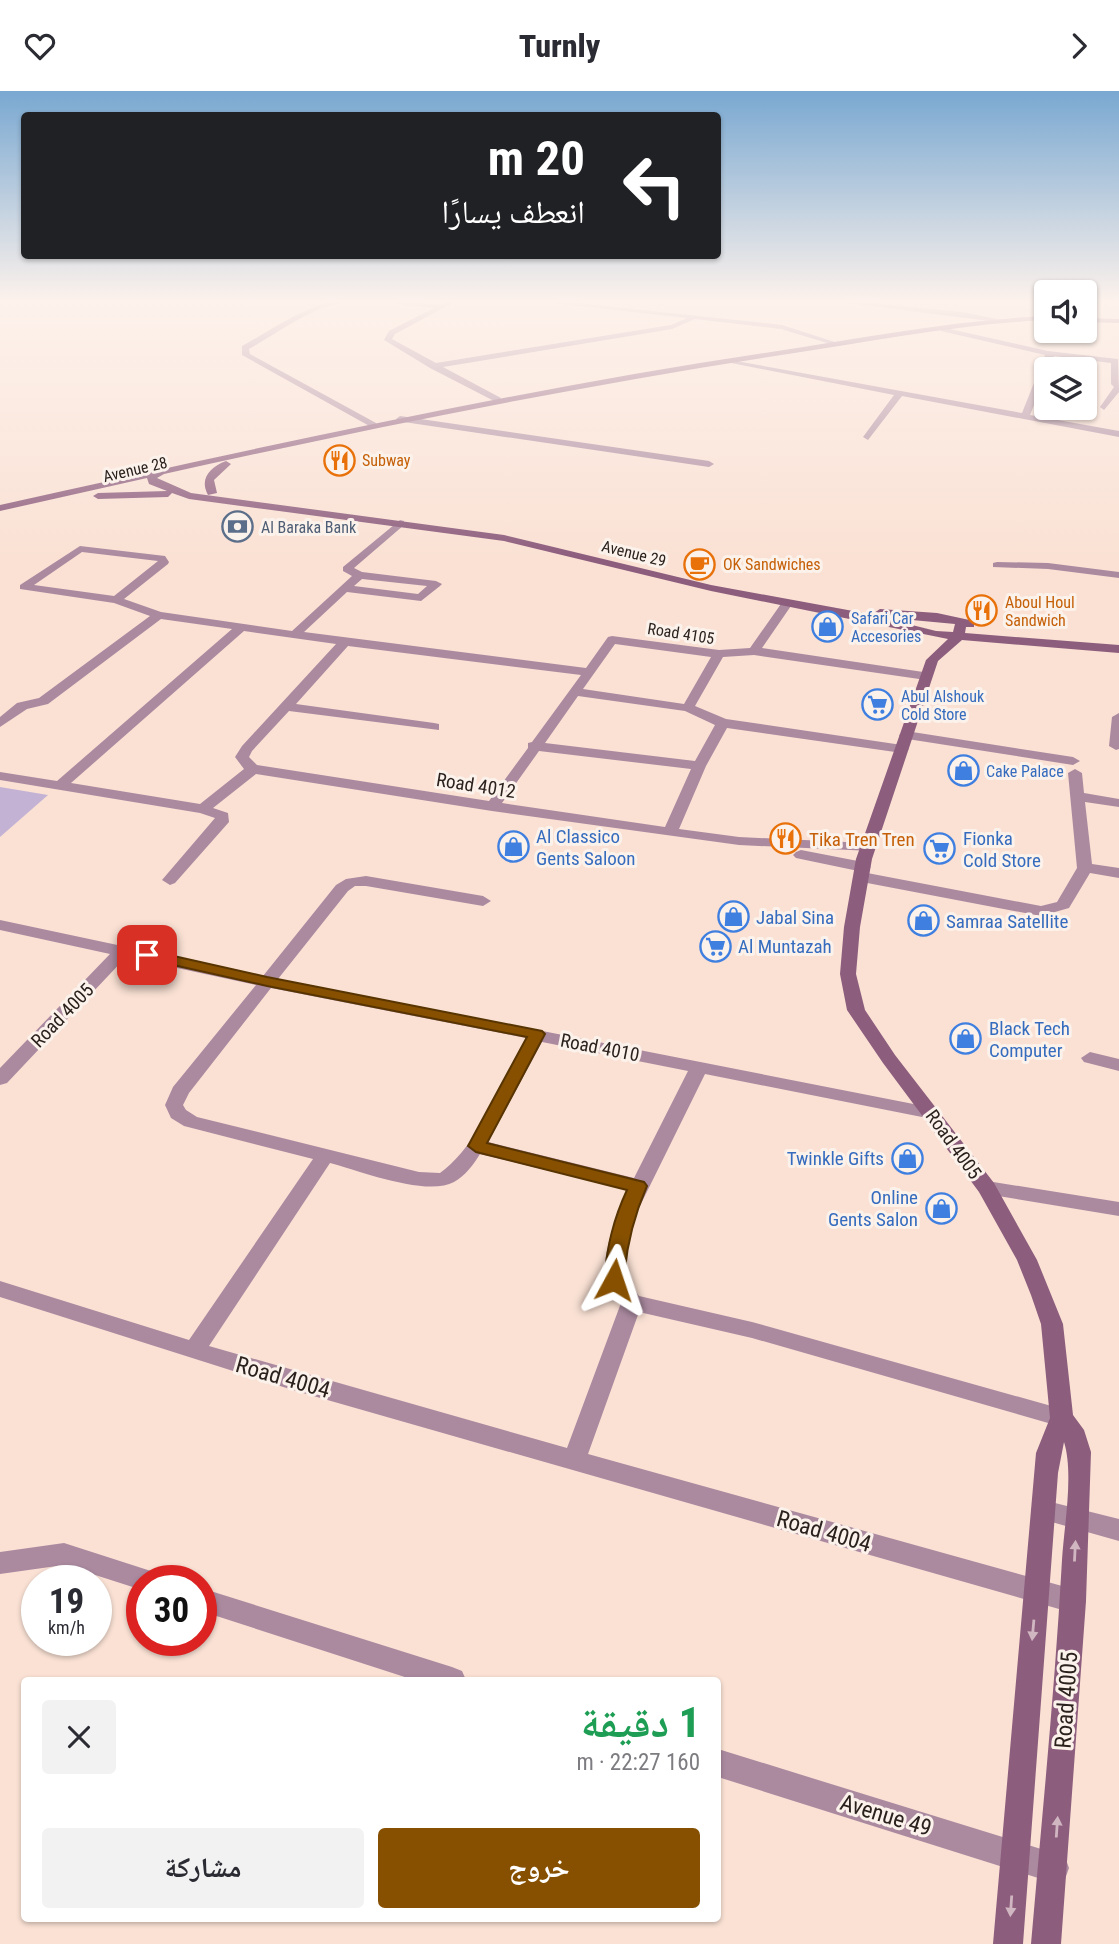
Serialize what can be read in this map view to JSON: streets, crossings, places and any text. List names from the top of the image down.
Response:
{
  "streets": {
    "street": [
      "Avenue 28",
      "Avenue 29",
      "Road 4105",
      "Road 4012",
      "Road 4005",
      "Road 4010",
      "Road 4004",
      "Avenue 49"
    ]
  },
  "crossings": [
    ["Avenue 28", "Avenue 29"],
    ["Avenue 29", "Road 4005"],
    ["Road 4105", "Road 4012"],
    ["Road 4012", "Road 4005"],
    ["Road 4005", "Road 4010"],
    ["Road 4005", "Road 4004"],
    ["Road 4005", "Avenue 49"]
  ],
  "places": {
    "restaurant": ["Subway", "Aboul Houl Sandwich", "Tika Tren Tren"],
    "bank": ["Al Baraka Bank"],
    "cafe": ["OK Sandwiches"],
    "shop": [
      "Safari Car Accesories",
      "Cake Palace",
      "Al Classico Gents Saloon",
      "Jabal Sina",
      "Samraa Satellite",
      "Black Tech Computer",
      "Twinkle Gifts",
      "Online Gents Salon"
    ],
    "supermarket": ["Abul Alshouk Cold Store", "Fionka Cold Store", "Al Muntazah"]
  },
  "page": {
    "header": "Turnly",
    "turn": ["20 m", "انعطف يسارًا"],
    "speed": "19 km/h",
    "limit": "30",
    "heading": ["1 دقيقة", "160 m · 22:27"],
    "buttons": ["خروج", "مشاركة"]
  }
}
